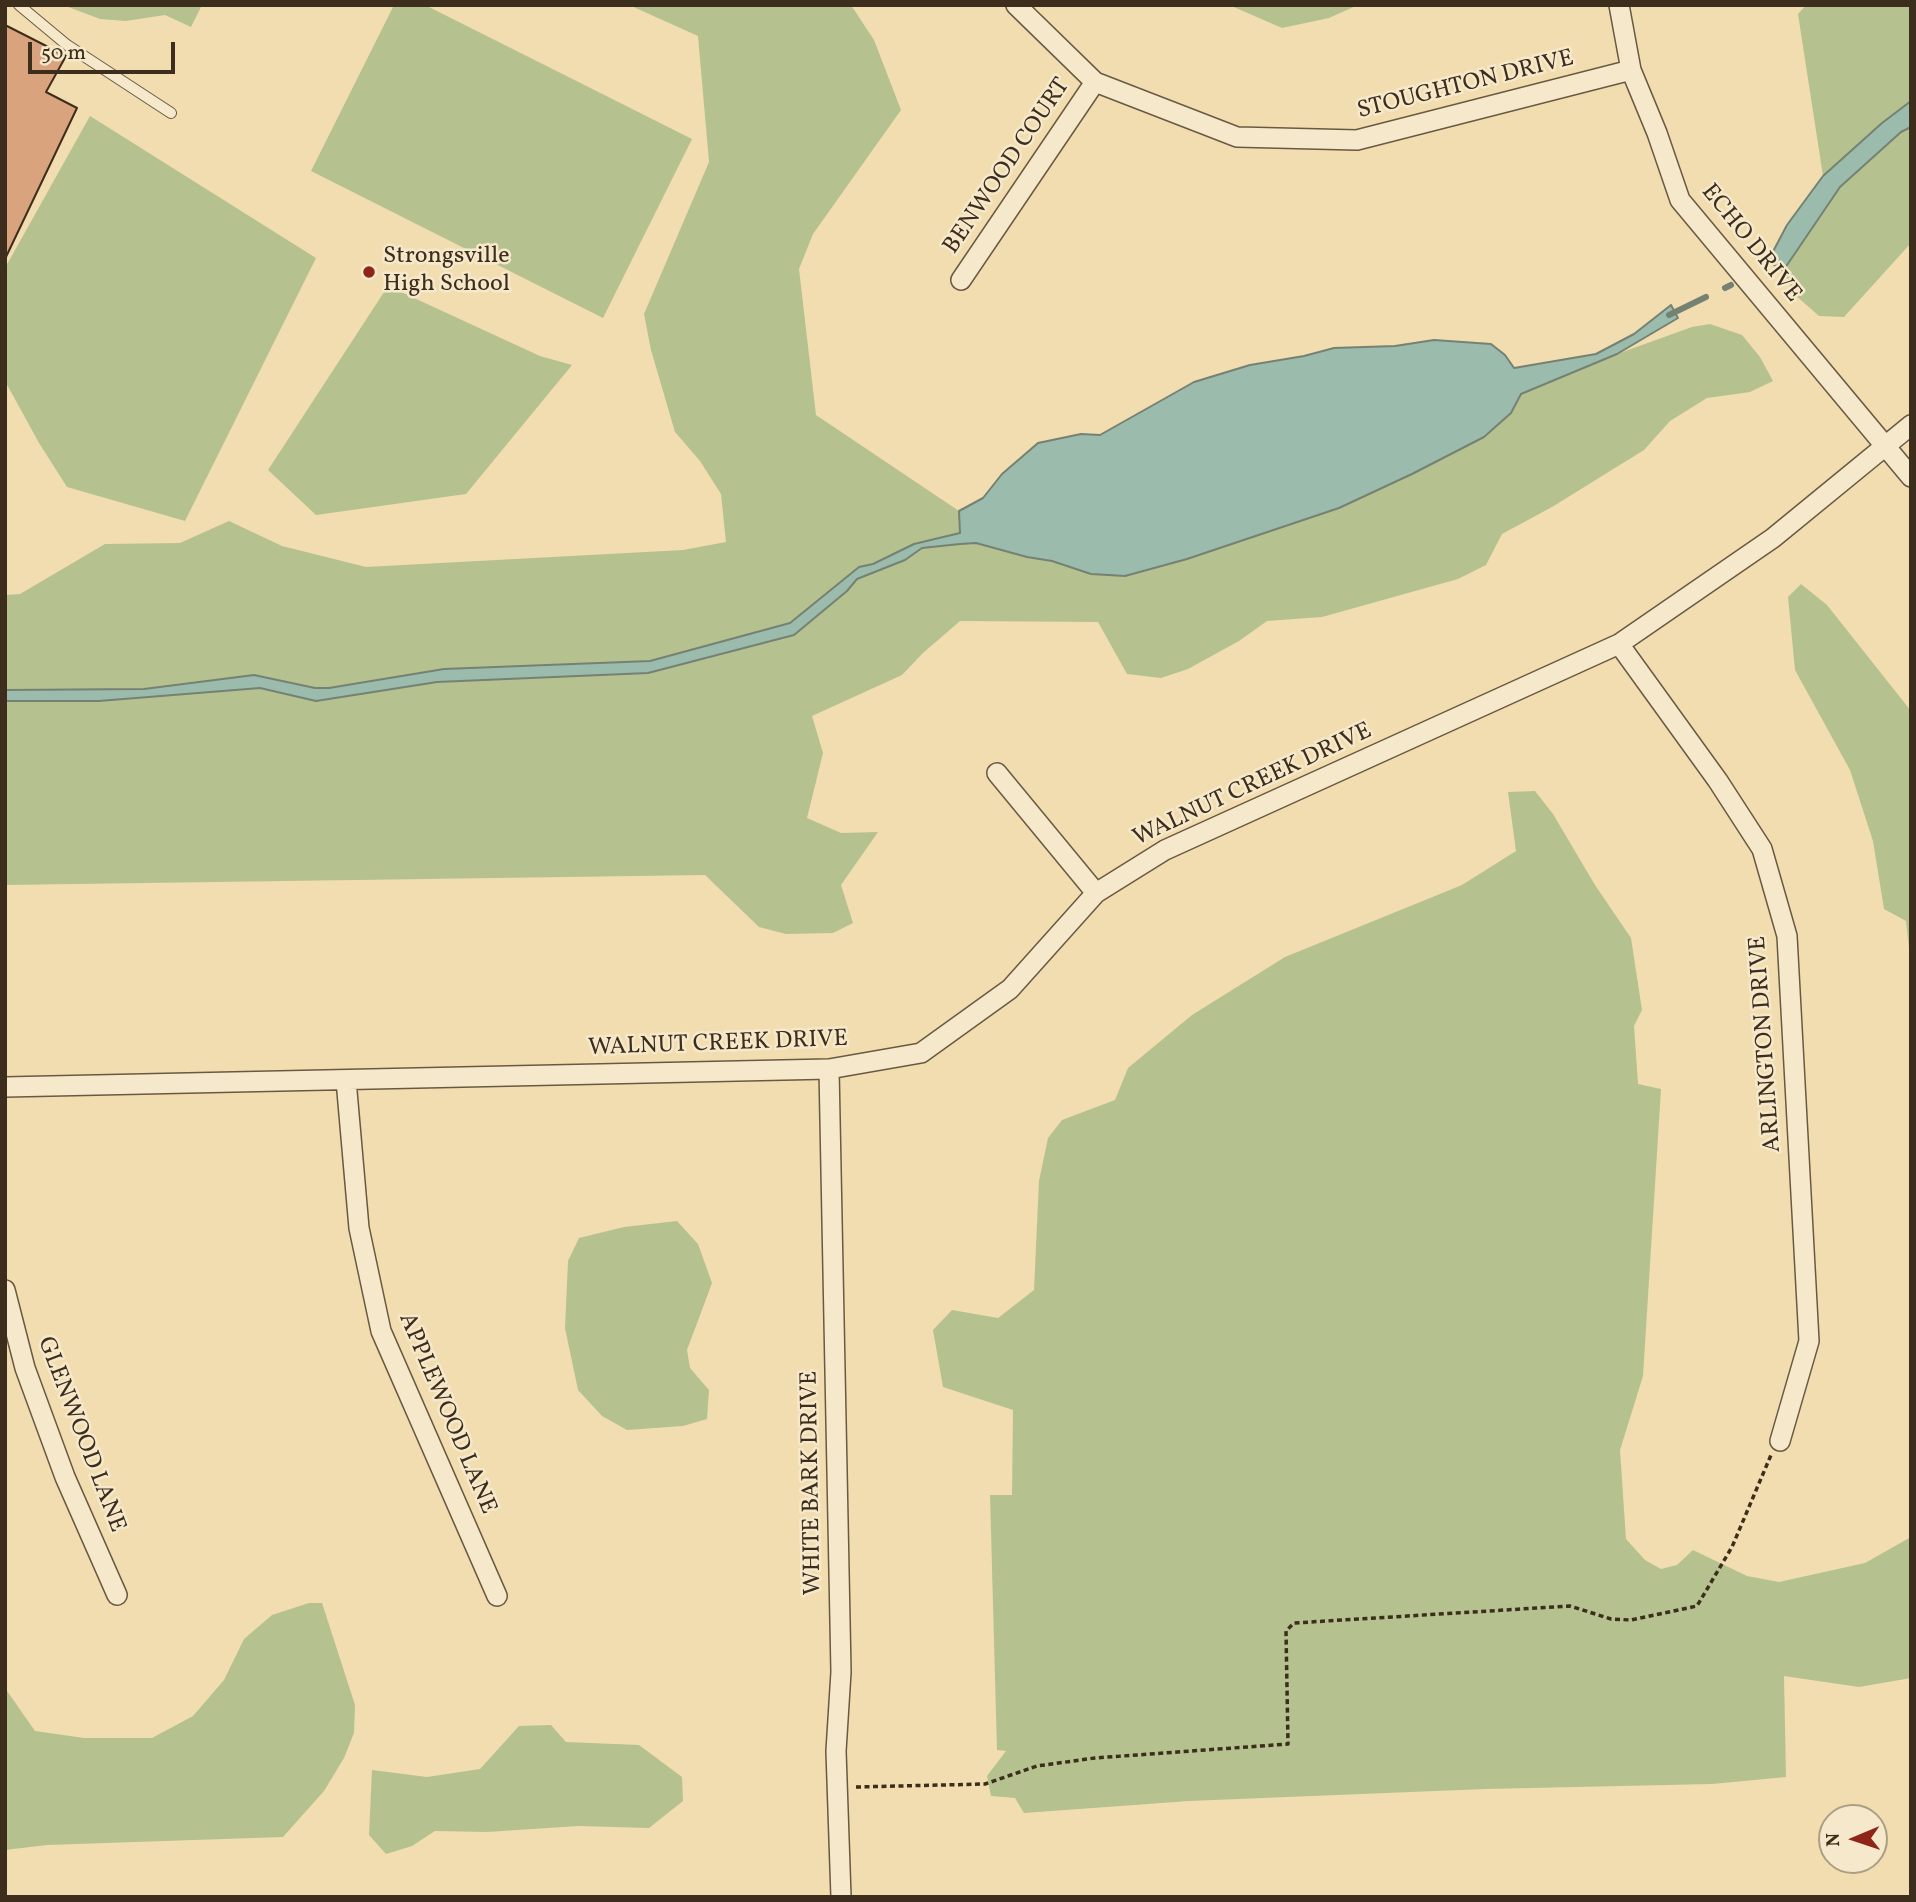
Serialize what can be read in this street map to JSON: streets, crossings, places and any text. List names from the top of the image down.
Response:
{
  "streets": {
    "street": [
      "STOUGHTON DRIVE",
      "BENWOOD COURT",
      "ECHO DRIVE",
      "WALNUT CREEK DRIVE",
      "ARLINGTON DRIVE",
      "APPLEWOOD LANE",
      "GLENWOOD LANE",
      "WHITE BARK DRIVE"
    ]
  },
  "crossings": [
    ["STOUGHTON DRIVE", "BENWOOD COURT"],
    ["STOUGHTON DRIVE", "ECHO DRIVE"],
    ["ECHO DRIVE", "WALNUT CREEK DRIVE"],
    ["WALNUT CREEK DRIVE", "ARLINGTON DRIVE"],
    ["WALNUT CREEK DRIVE", "APPLEWOOD LANE"],
    ["WALNUT CREEK DRIVE", "WHITE BARK DRIVE"]
  ],
  "places": ["Strongsville High School"],
  "scale_bar": "50 m",
  "north": "left"
}
